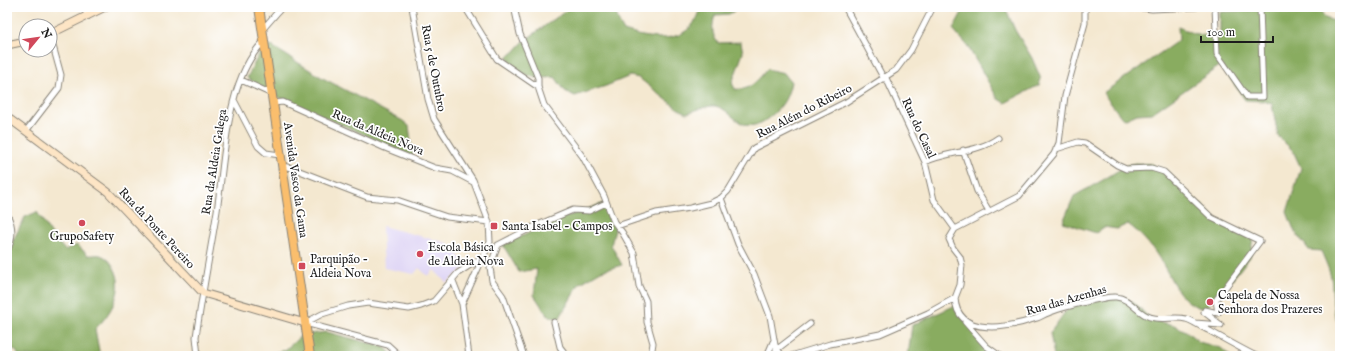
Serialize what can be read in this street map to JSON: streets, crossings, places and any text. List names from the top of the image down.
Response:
{
  "streets": {
    "main road": ["Avenida Vasco da Gama"],
    "street": [
      "Rua 5 de Outubro",
      "Rua Além do Ribeiro",
      "Rua do Casal",
      "Rua da Aldeia Nova",
      "Rua da Aldeia Galega",
      "Rua da Ponte Pereiro",
      "Rua das Azenhas"
    ]
  },
  "crossings": [
    ["Rua 5 de Outubro", "Rua da Aldeia Nova"],
    ["Rua Além do Ribeiro", "Rua do Casal"],
    ["Rua da Aldeia Nova", "Avenida Vasco da Gama"],
    ["Rua da Aldeia Galega", "Avenida Vasco da Gama"],
    ["Rua da Aldeia Galega", "Rua da Ponte Pereiro"]
  ],
  "places": {
    "other": ["GrupoSafety", "Escola Básica de Aldeia Nova", "Capela de Nossa Senhora dos Prazeres"],
    "transit": ["Santa Isabel - Campos", "Parquipão - Aldeia Nova"]
  },
  "scale_bar": "100 m",
  "north": "top right"
}
